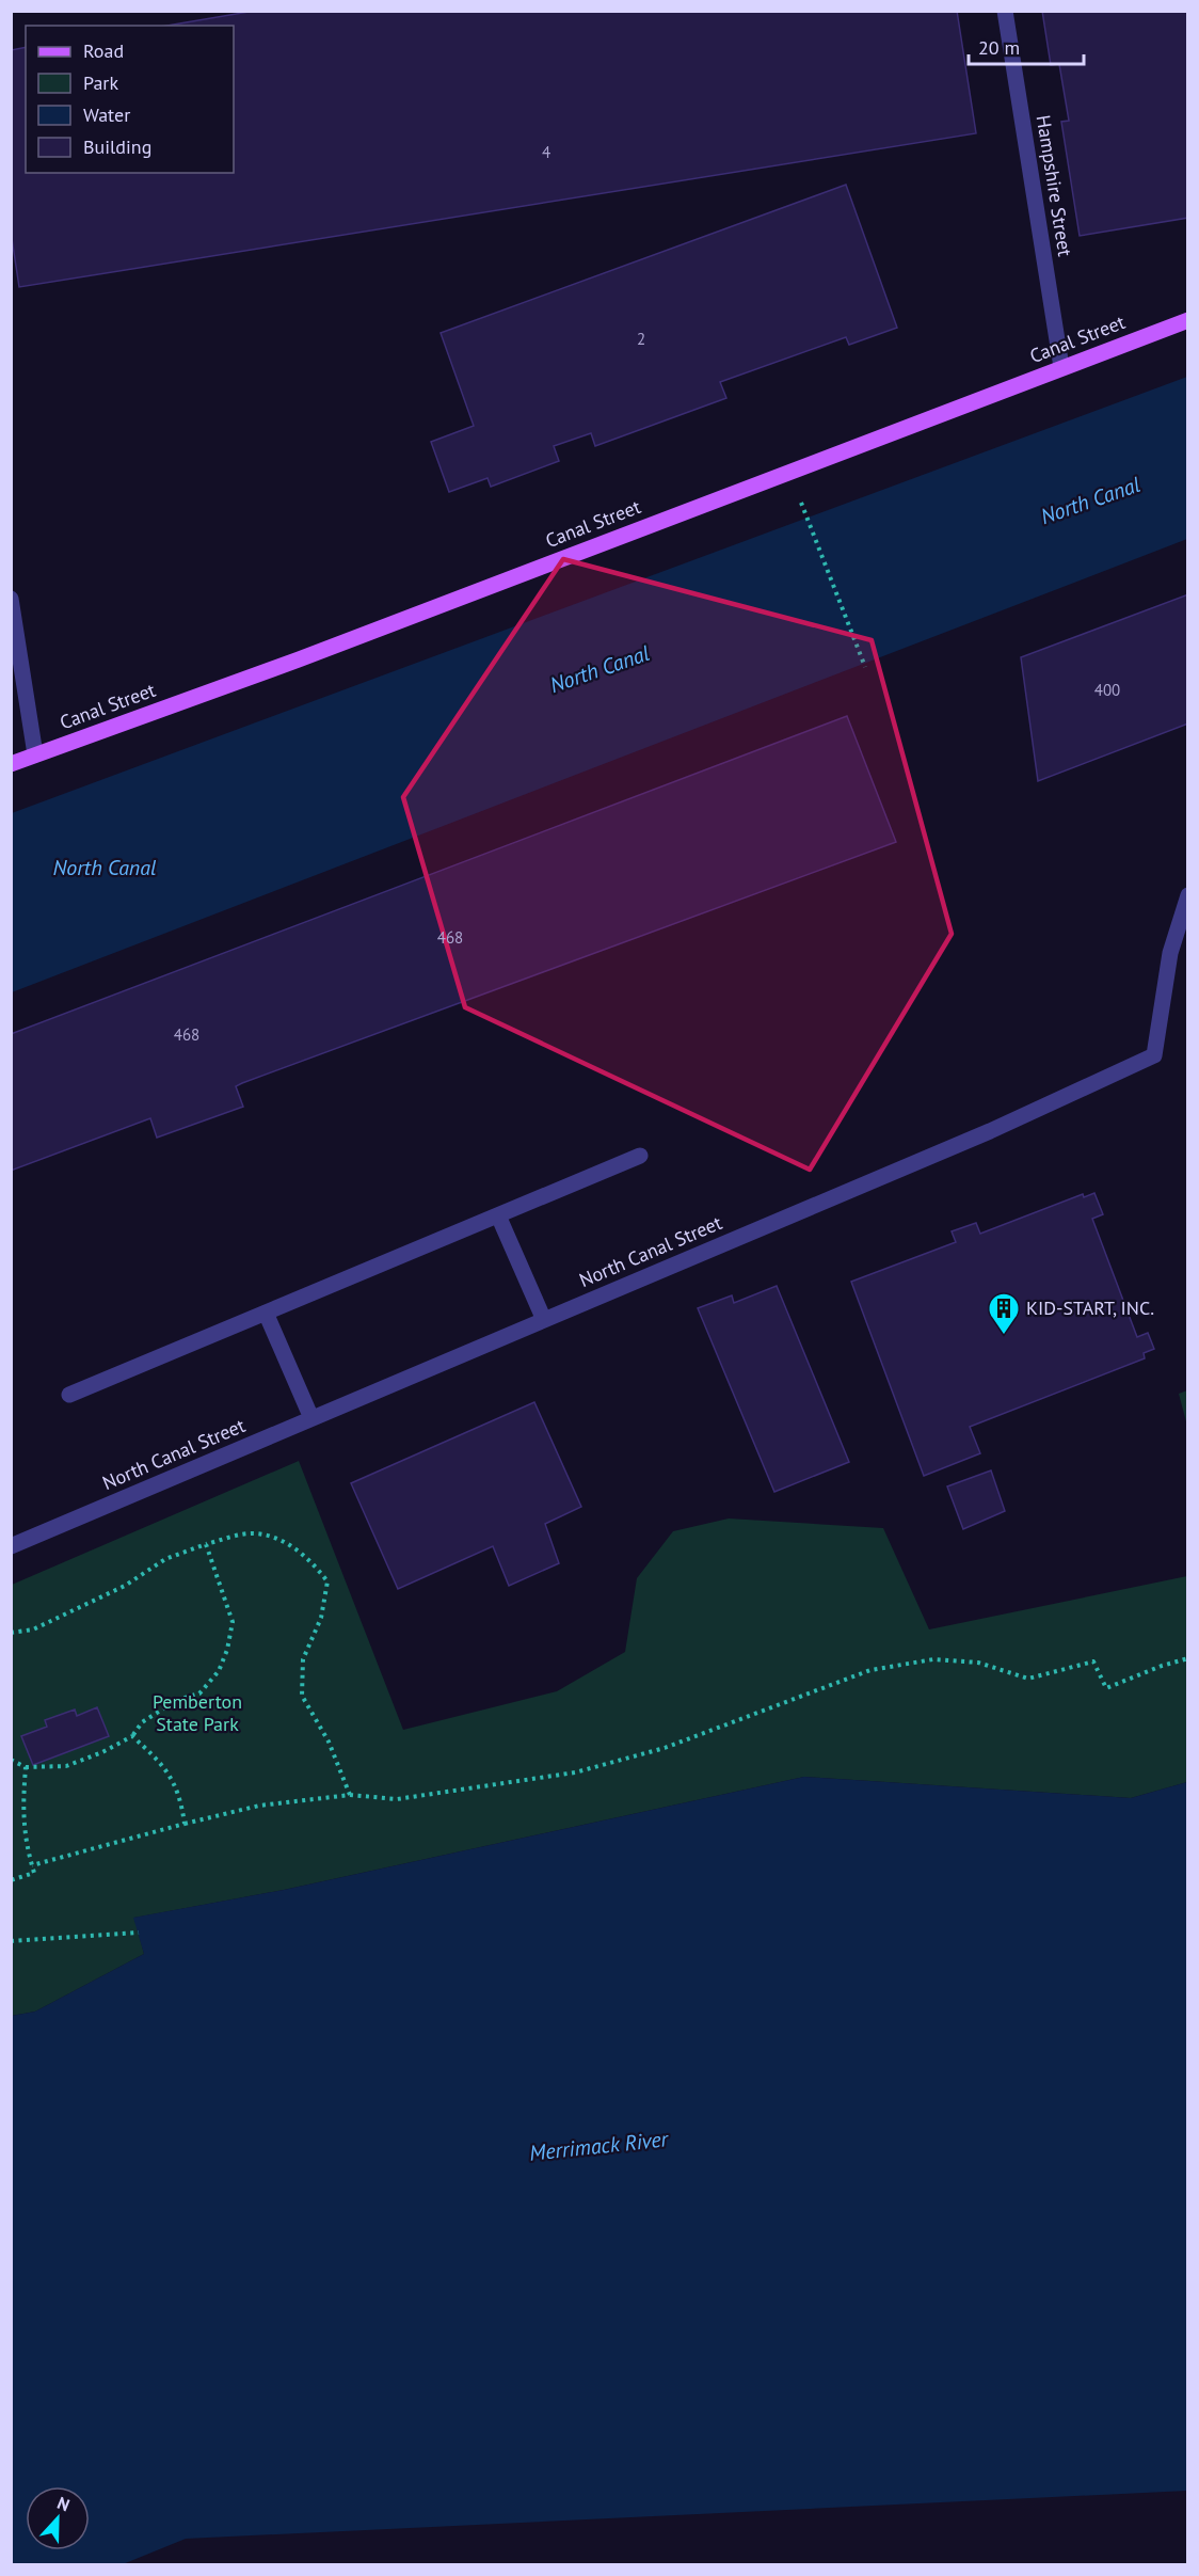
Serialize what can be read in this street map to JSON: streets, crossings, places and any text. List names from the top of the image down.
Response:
{
  "streets": {
    "main road": ["Canal Street"],
    "street": ["Hampshire Street", "North Canal Street"]
  },
  "crossings": [
    ["Hampshire Street", "Canal Street"]
  ],
  "water": ["North Canal", "Merrimack River"],
  "parks": ["Pemberton State Park"],
  "places": {
    "building": ["KID-START, INC."]
  },
  "house_numbers": [
    "4",
    "2",
    "400",
    "468",
    "468"
  ],
  "legend": [
    "Road",
    "Park",
    "Water",
    "Building"
  ],
  "scale_bar": "20 m",
  "north": "top"
}
